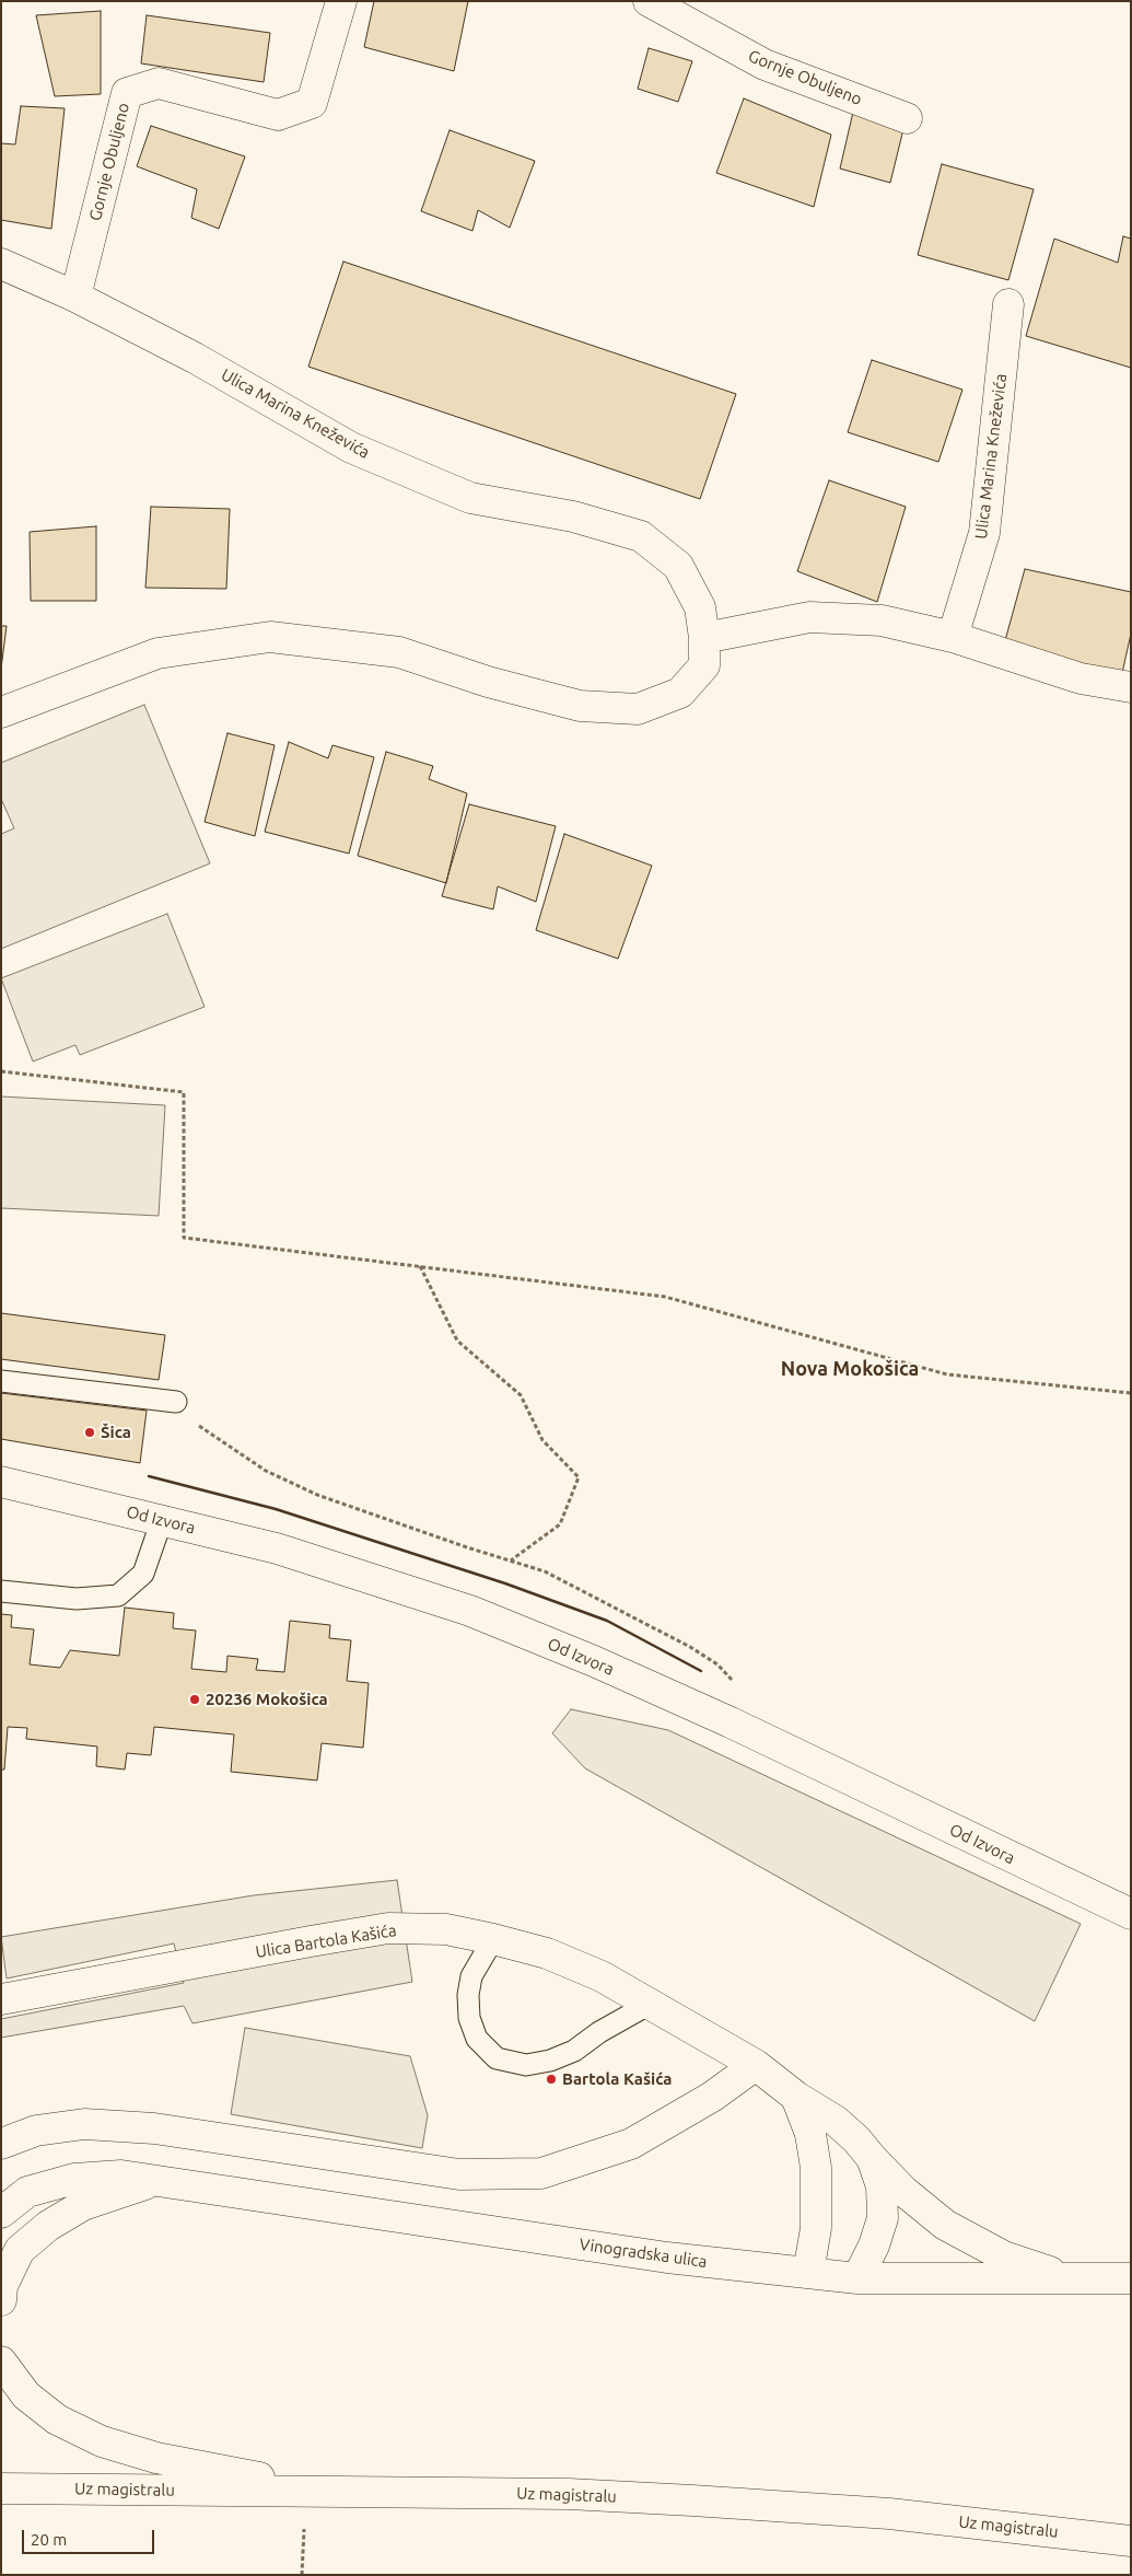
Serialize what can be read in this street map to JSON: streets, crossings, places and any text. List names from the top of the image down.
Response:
{
  "streets": {
    "street": [
      "Gornje Obuljeno",
      "Ulica Marina Kneževića",
      "Od Izvora",
      "Ulica Bartola Kašića",
      "Vinogradska ulica",
      "Uz magistralu"
    ]
  },
  "crossings": [
    ["Gornje Obuljeno", "Ulica Marina Kneževića"],
    ["Ulica Bartola Kašića", "Vinogradska ulica"]
  ],
  "districts": ["Nova Mokošica"],
  "places": ["Šica", "20236 Mokošica", "Bartola Kašića"],
  "scale_bar": "20 m"
}
